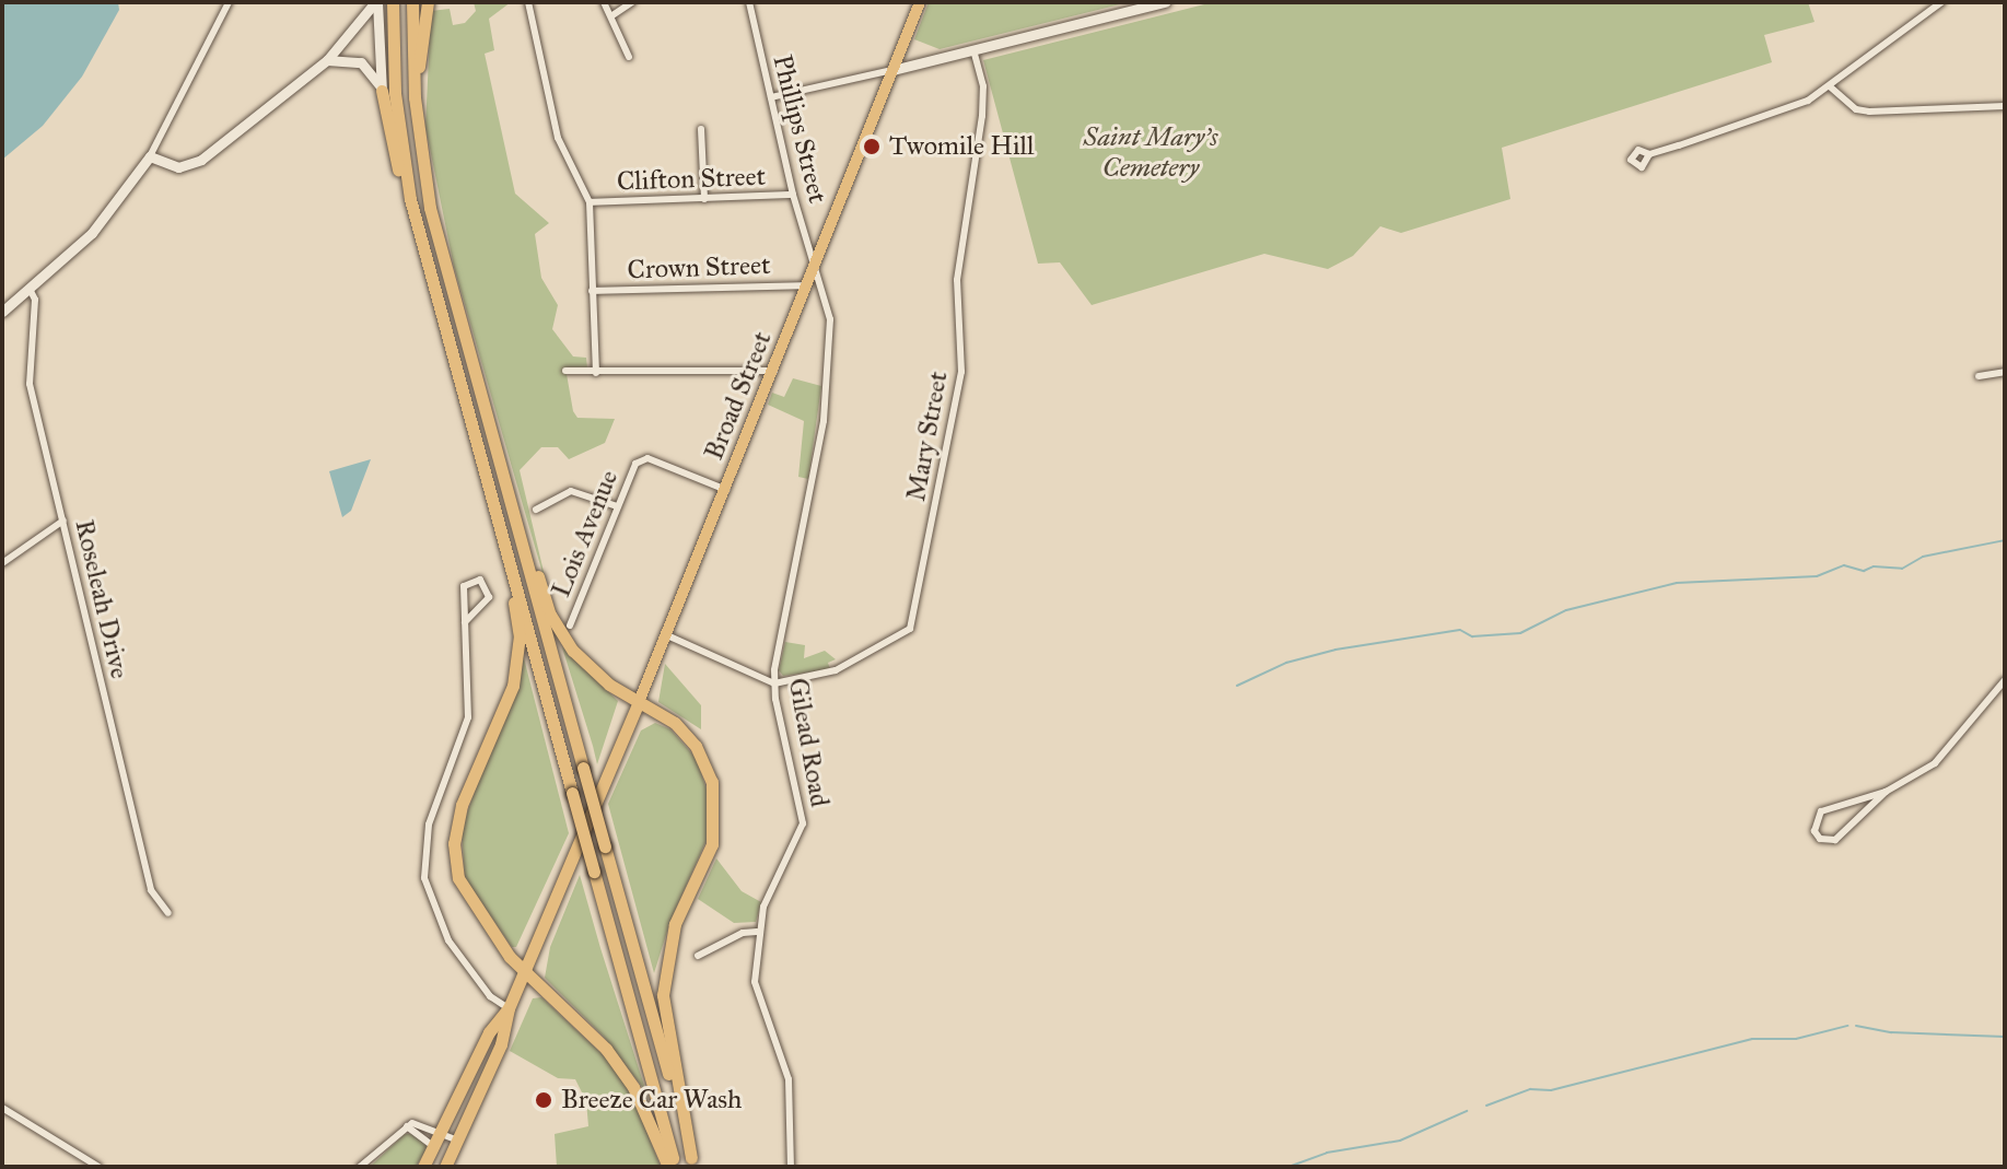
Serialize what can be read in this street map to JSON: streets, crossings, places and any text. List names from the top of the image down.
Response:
{
  "streets": {
    "highway": ["Broad Street"],
    "street": [
      "Phillips Street",
      "Clifton Street",
      "Crown Street",
      "Mary Street",
      "Lois Avenue",
      "Roseleah Drive",
      "Gilead Road"
    ]
  },
  "crossings": [
    ["Phillips Street", "Clifton Street"],
    ["Phillips Street", "Broad Street"],
    ["Phillips Street", "Gilead Road"],
    ["Crown Street", "Broad Street"],
    ["Broad Street", "Lois Avenue"],
    ["Broad Street", "Gilead Road"],
    ["Mary Street", "Gilead Road"]
  ],
  "parks": ["Saint Mary's Cemetery"],
  "places": ["Twomile Hill", "Breeze Car Wash"]
}
